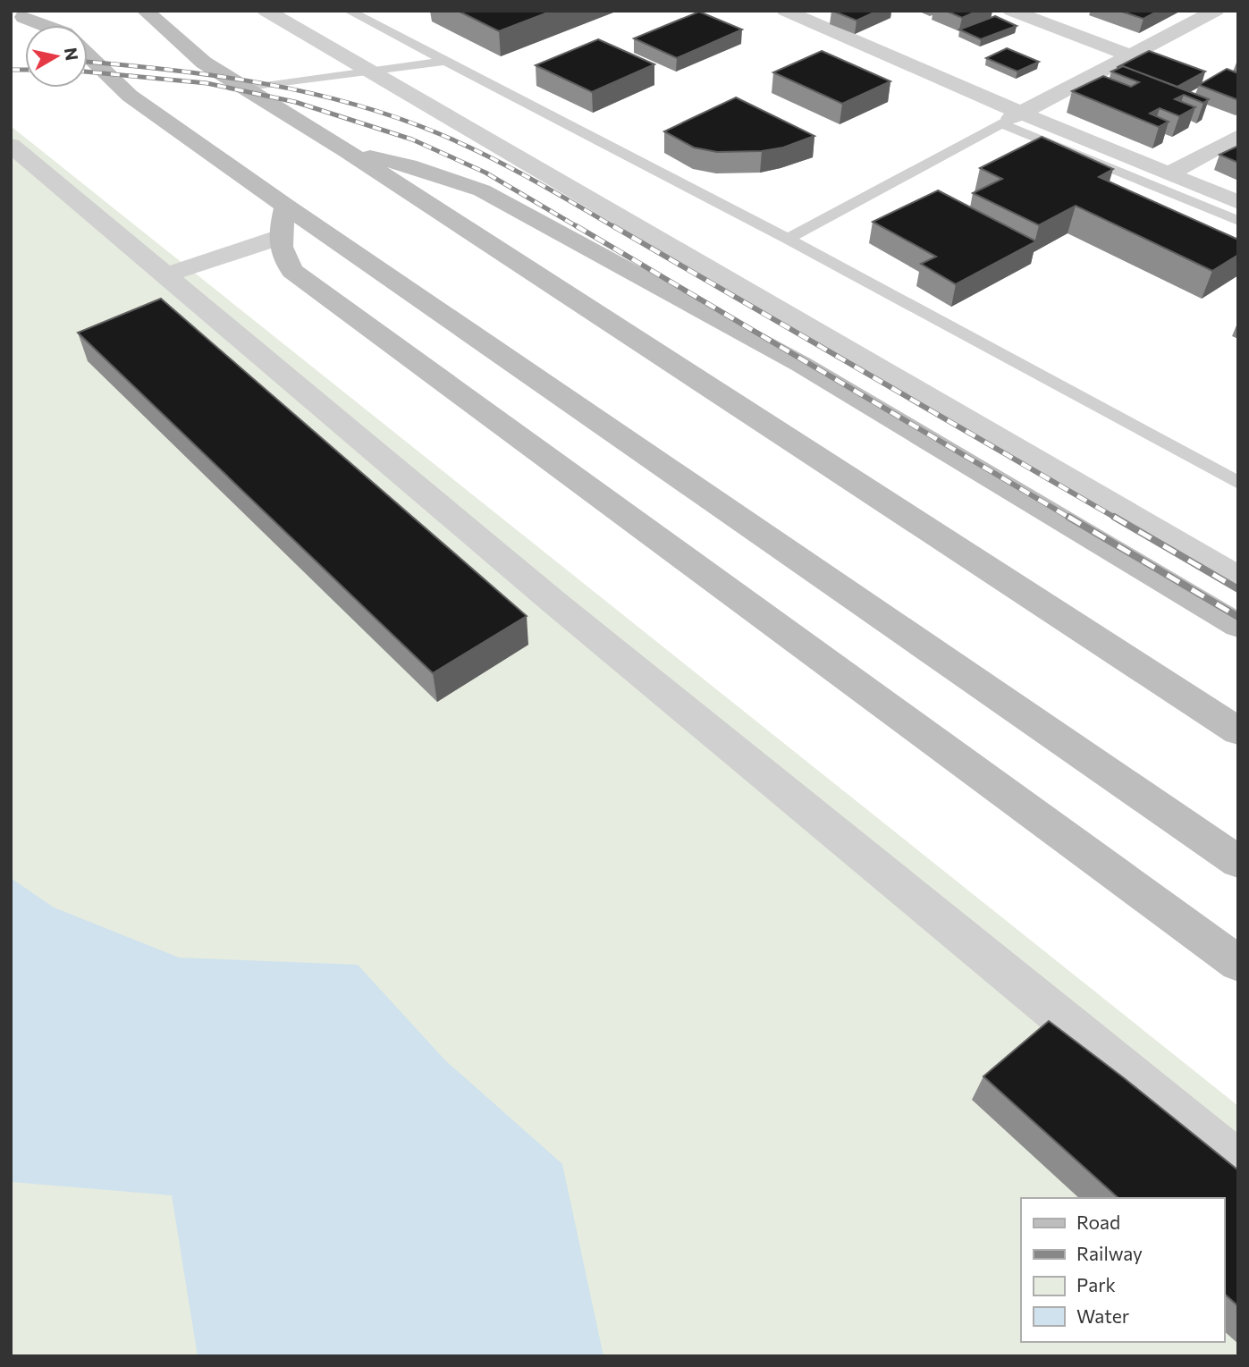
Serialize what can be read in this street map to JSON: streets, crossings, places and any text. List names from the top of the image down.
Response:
{
  "legend": [
    "Road",
    "Railway",
    "Park",
    "Water"
  ],
  "north": "right"
}
